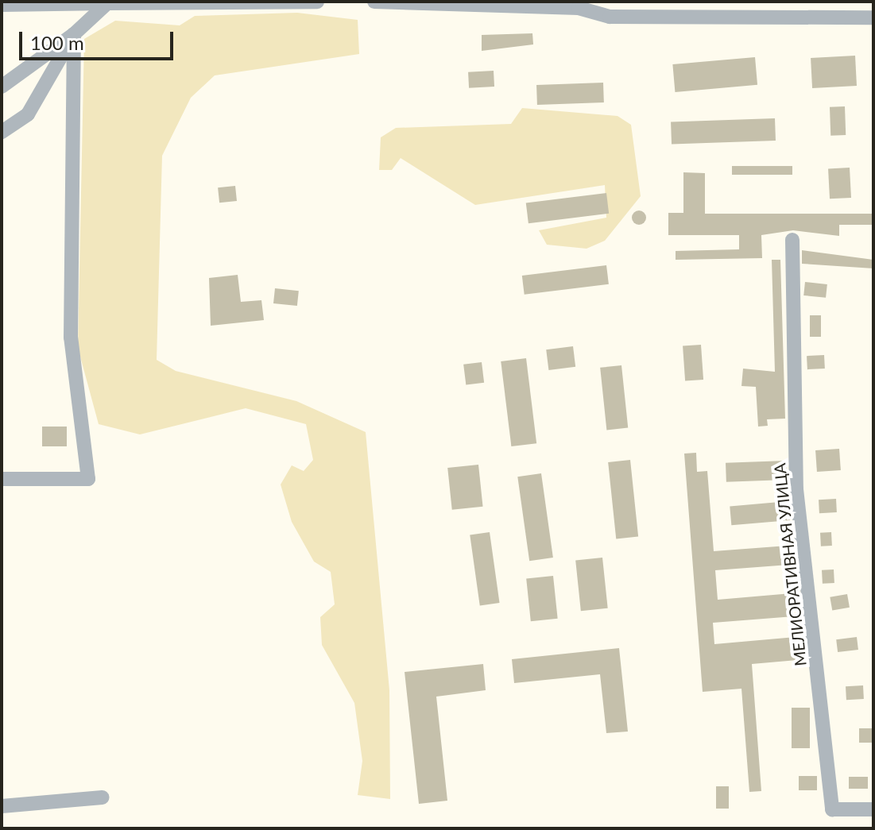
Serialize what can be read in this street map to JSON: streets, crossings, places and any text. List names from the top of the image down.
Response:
{
  "streets": {
    "street": ["МЕЛИОРАТИВНАЯ УЛИЦА"]
  },
  "scale_bar": "100 m"
}
